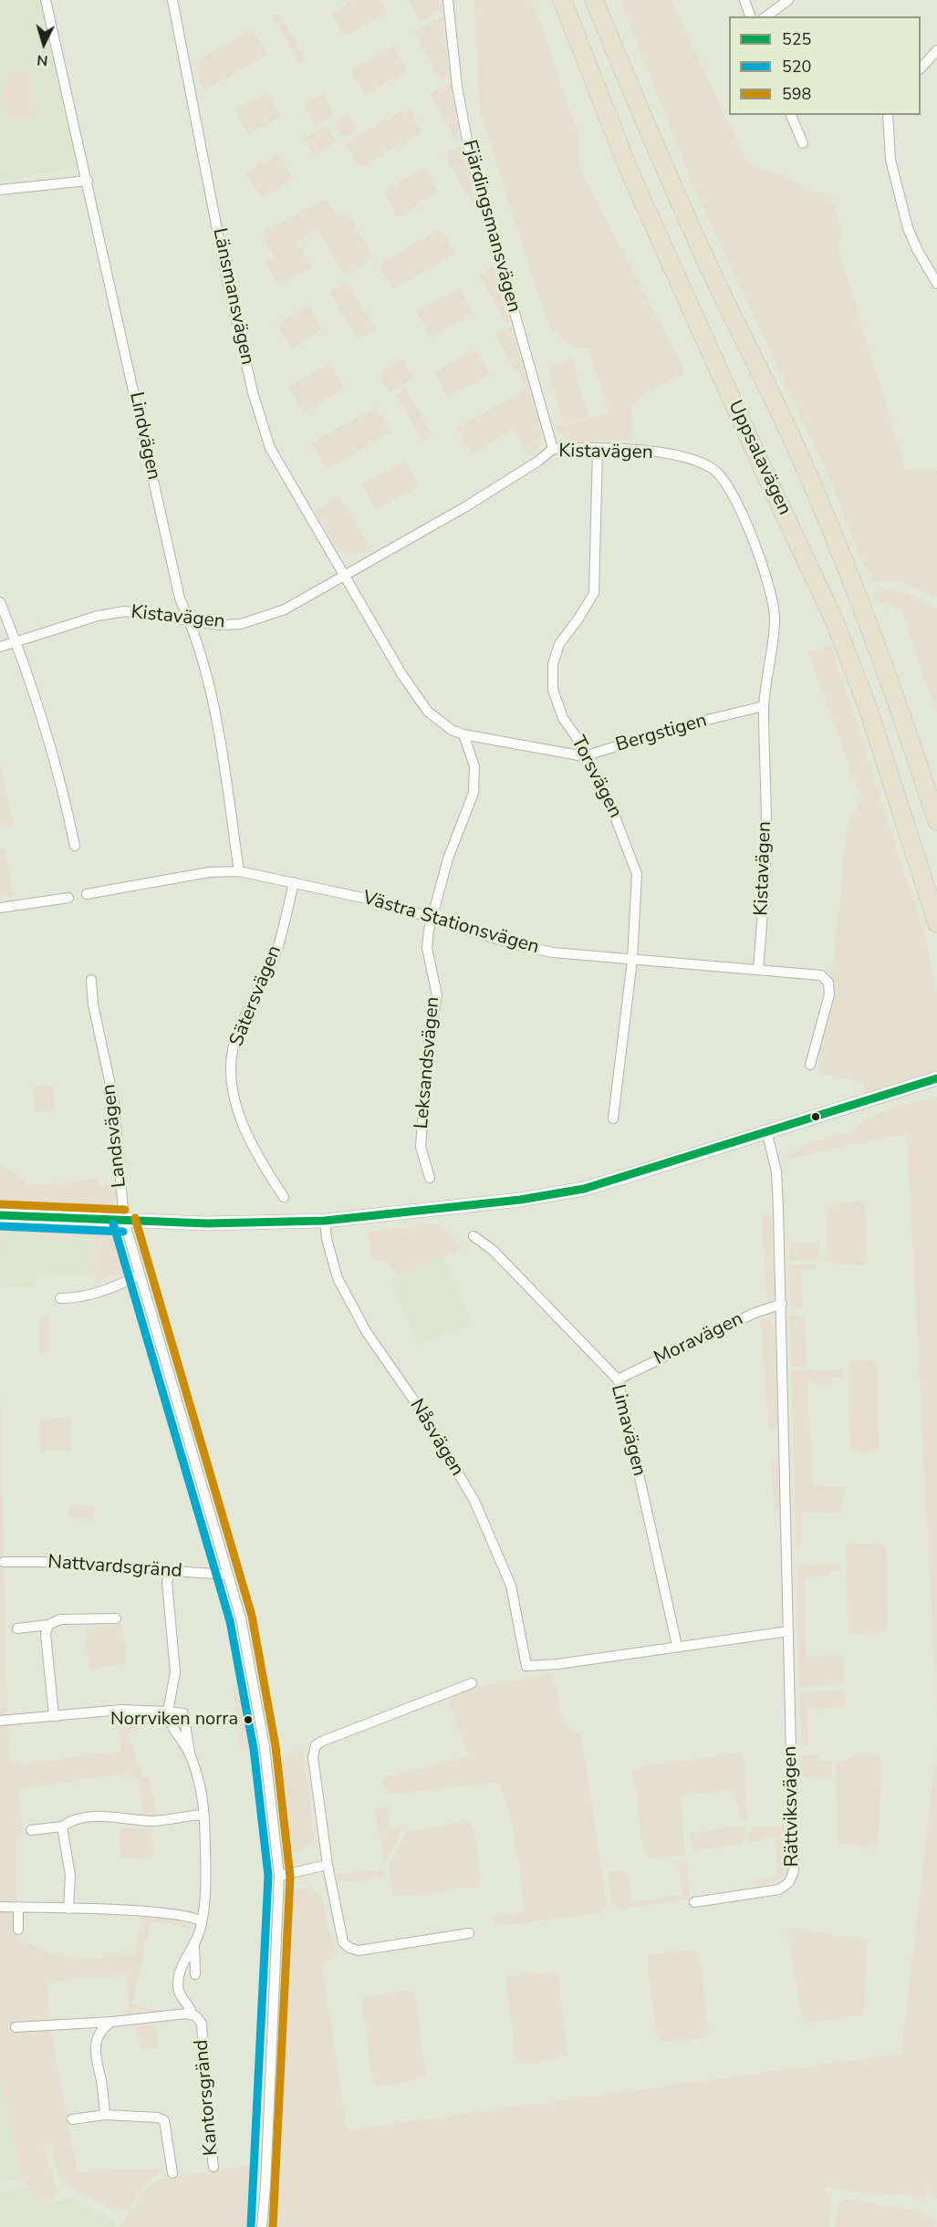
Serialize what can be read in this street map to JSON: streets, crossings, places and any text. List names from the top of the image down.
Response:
{
  "streets": {
    "highway": ["Uppsalavägen"],
    "street": [
      "Fjärdingsmansvägen",
      "Länsmansvägen",
      "Lindvägen",
      "Kistavägen",
      "Bergstigen",
      "Torsvägen",
      "Västra Stationsvägen",
      "Sätersvägen",
      "Leksandsvägen",
      "Landsvägen",
      "Moravägen",
      "Limavägen",
      "Nåsvägen",
      "Nattvardsgränd",
      "Rättviksvägen",
      "Kantorsgränd"
    ]
  },
  "crossings": [
    ["Fjärdingsmansvägen", "Kistavägen"],
    ["Länsmansvägen", "Kistavägen"],
    ["Lindvägen", "Kistavägen"],
    ["Lindvägen", "Västra Stationsvägen"],
    ["Kistavägen", "Bergstigen"],
    ["Kistavägen", "Torsvägen"],
    ["Kistavägen", "Västra Stationsvägen"],
    ["Bergstigen", "Torsvägen"],
    ["Bergstigen", "Leksandsvägen"],
    ["Torsvägen", "Västra Stationsvägen"],
    ["Västra Stationsvägen", "Sätersvägen"],
    ["Västra Stationsvägen", "Leksandsvägen"],
    ["Landsvägen", "Nattvardsgränd"],
    ["Moravägen", "Limavägen"],
    ["Moravägen", "Rättviksvägen"],
    ["Limavägen", "Nåsvägen"]
  ],
  "places": ["Norrviken norra"],
  "lines": ["transit line 525", "transit line 598", "transit line 520"],
  "legend": ["525", "520", "598"],
  "north": "bottom"
}
